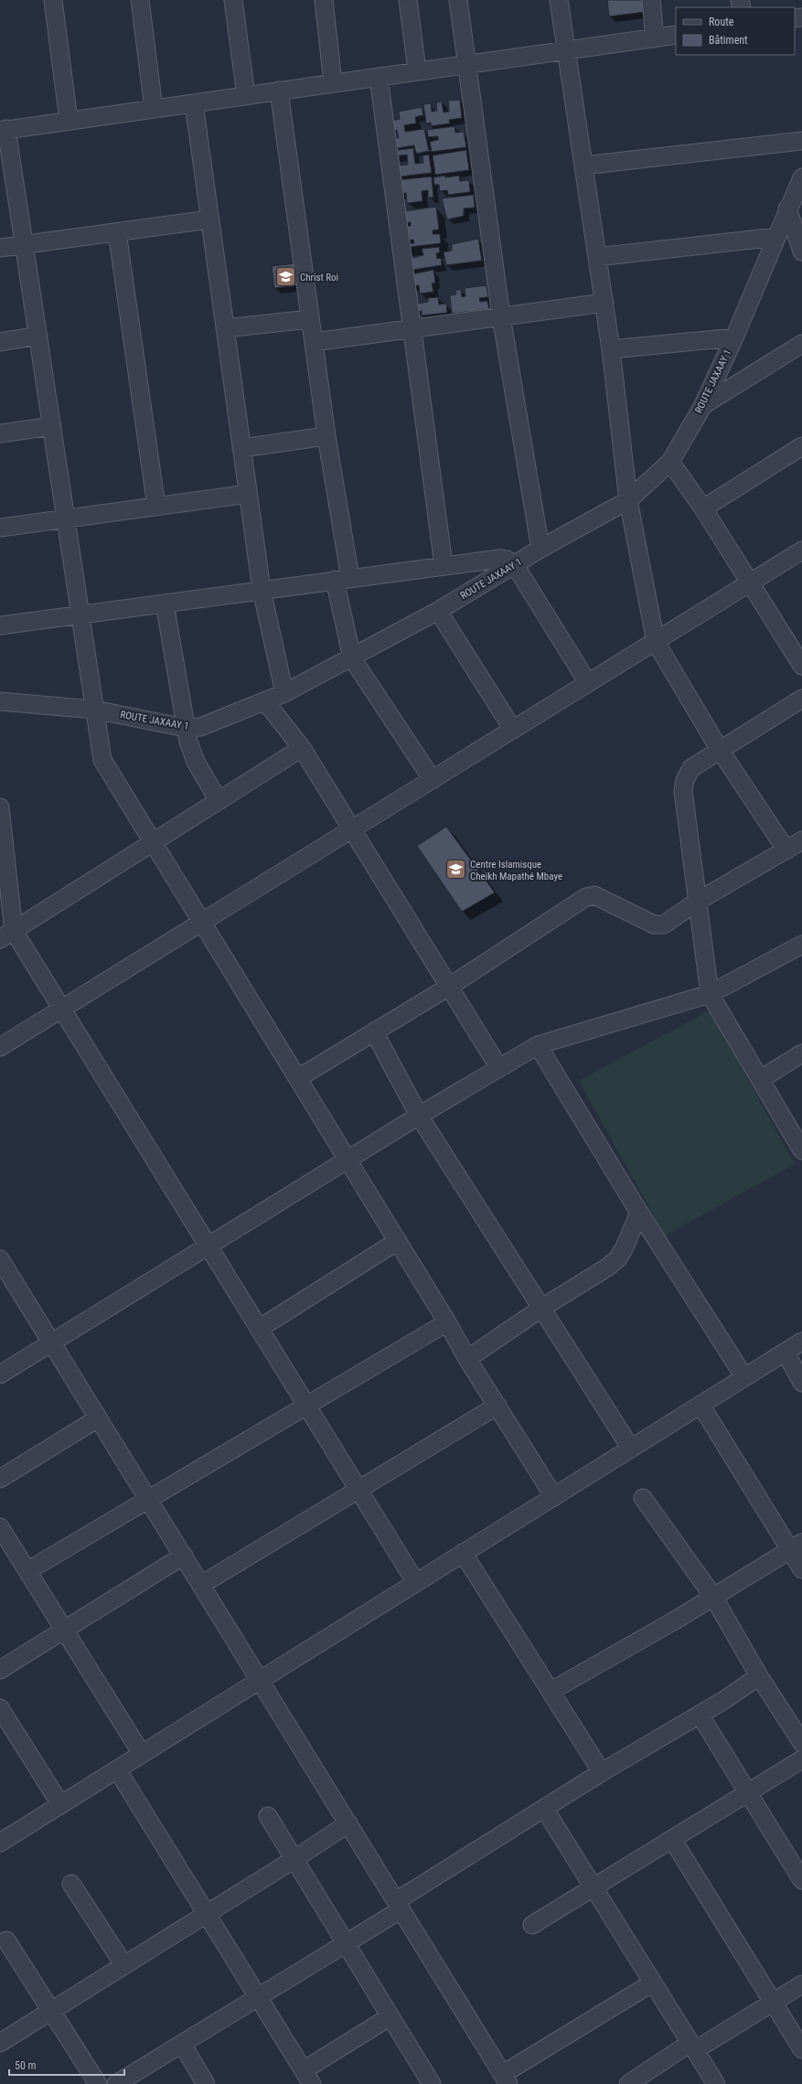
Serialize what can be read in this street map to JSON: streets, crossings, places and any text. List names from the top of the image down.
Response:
{
  "streets": {
    "street": ["ROUTE JAXAAY 1"]
  },
  "places": {
    "school or university": ["Christ Roi", "Centre Islamisque Cheikh Mapathé Mbaye"]
  },
  "legend": ["Route", "Bâtiment"],
  "scale_bar": "50 m"
}
